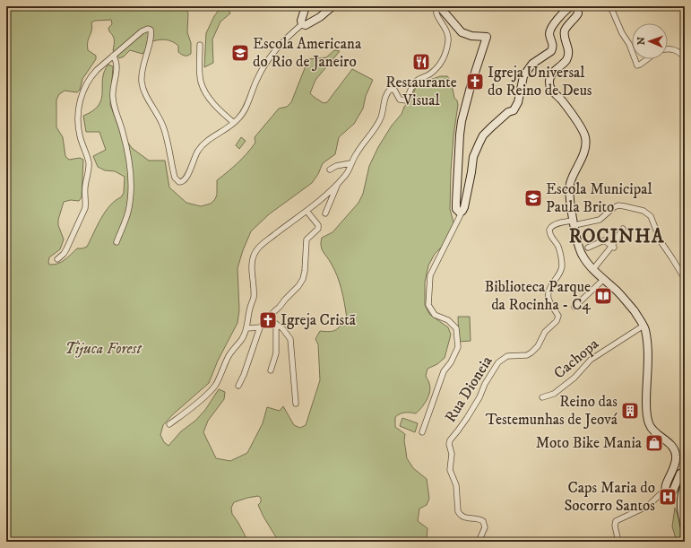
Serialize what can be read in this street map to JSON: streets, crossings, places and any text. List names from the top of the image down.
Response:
{
  "streets": {
    "street": ["Cachopa", "Rua Dioneia"]
  },
  "districts": ["ROCINHA"],
  "parks": ["Tijuca Forest"],
  "places": {
    "school or university": ["Escola Americana do Rio de Janeiro", "Escola Municipal Paula Brito"],
    "restaurant": ["Restaurante Visual"],
    "church": ["Igreja Universal do Reino de Deus", "Igreja Cristã"],
    "library": ["Biblioteca Parque da Rocinha - C4"],
    "building": ["Reino das Testemunhas de Jeová"],
    "shop": ["Moto Bike Mania"],
    "hospital": ["Caps Maria do Socorro Santos"]
  },
  "north": "left"
}
